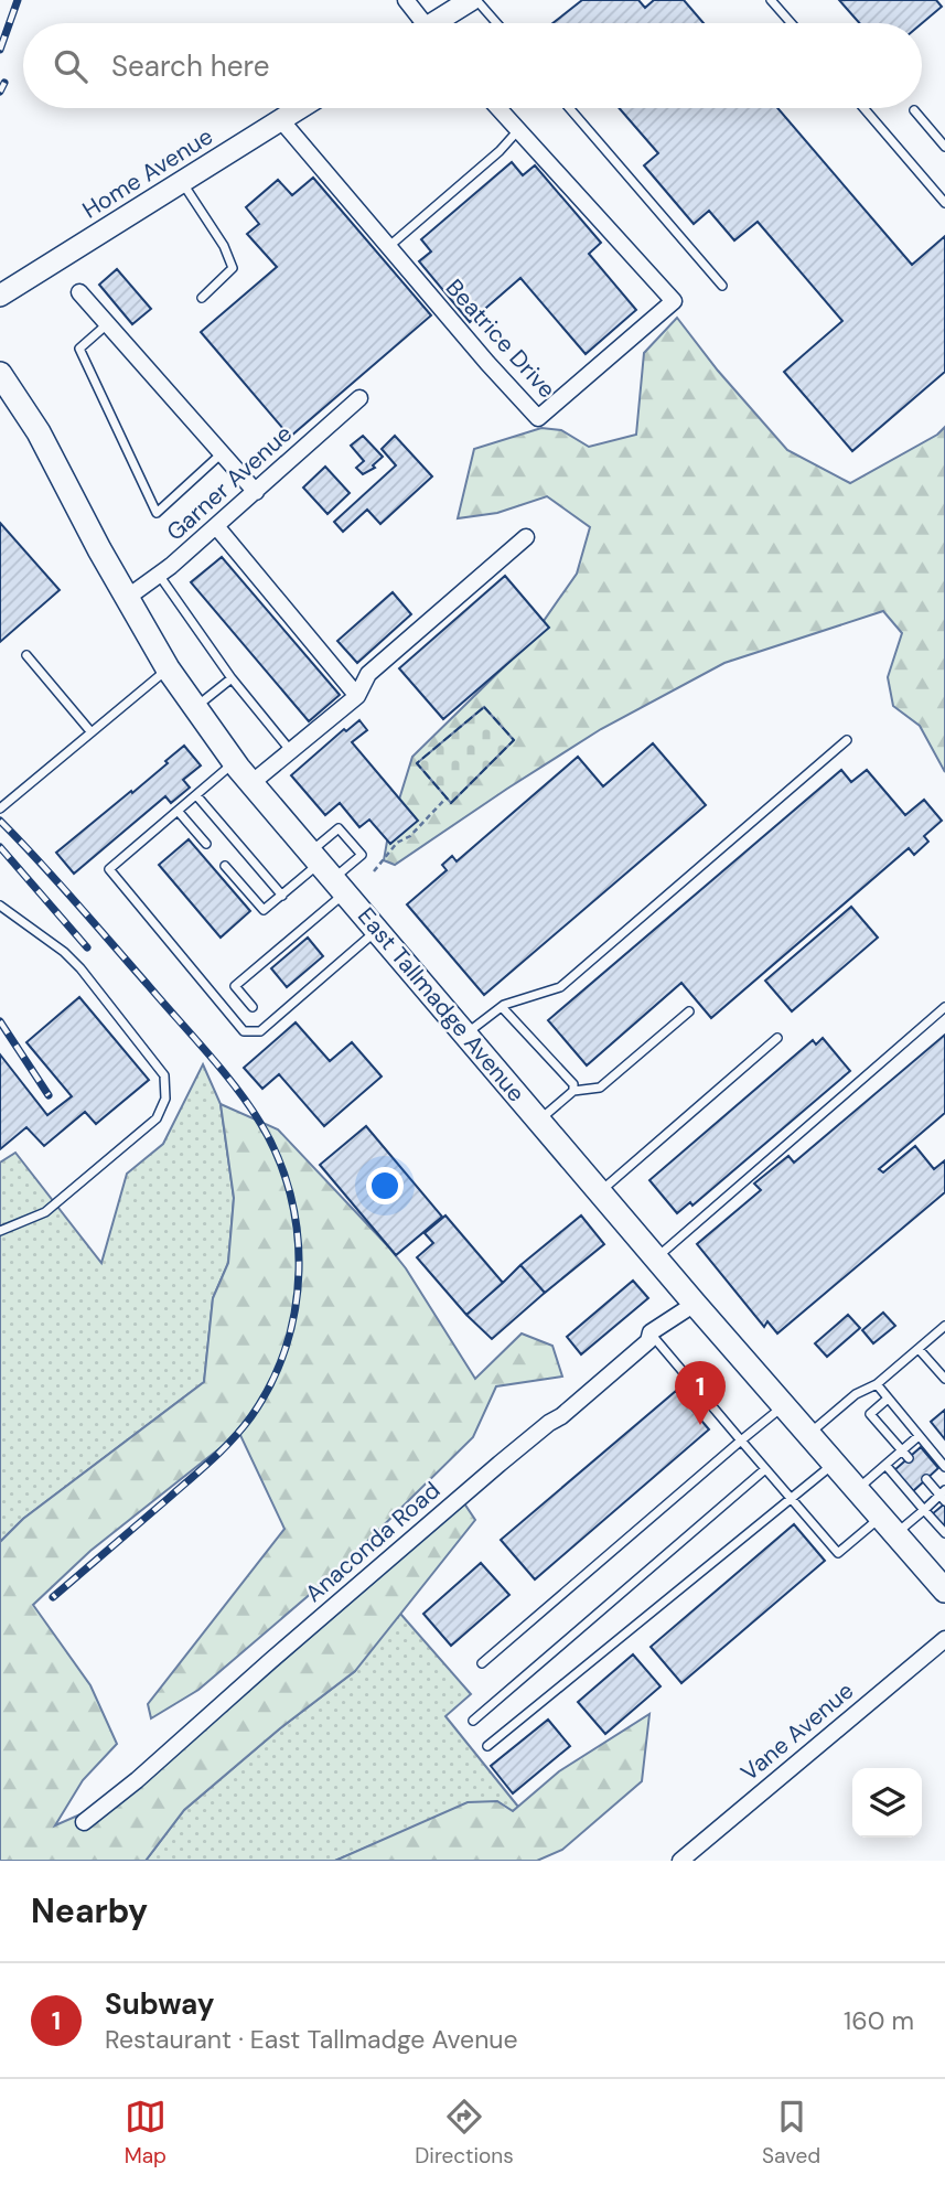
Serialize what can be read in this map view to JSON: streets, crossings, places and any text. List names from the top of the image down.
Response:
{
  "streets": {
    "main road": ["East Tallmadge Avenue"],
    "street": [
      "Home Avenue",
      "Beatrice Drive",
      "Garner Avenue",
      "Anaconda Road",
      "Vane Avenue"
    ]
  },
  "crossings": [
    ["Home Avenue", "Beatrice Drive"],
    ["Garner Avenue", "East Tallmadge Avenue"],
    ["East Tallmadge Avenue", "Anaconda Road"]
  ],
  "page": {
    "search": "Search here",
    "pins": "1",
    "heading": "Nearby",
    "list": [
      {
        "mark": "1",
        "name": "Subway",
        "note": "Restaurant · East Tallmadge Avenue",
        "value": "160 m"
      }
    ],
    "nav": ["Map", "Directions", "Saved"]
  }
}
